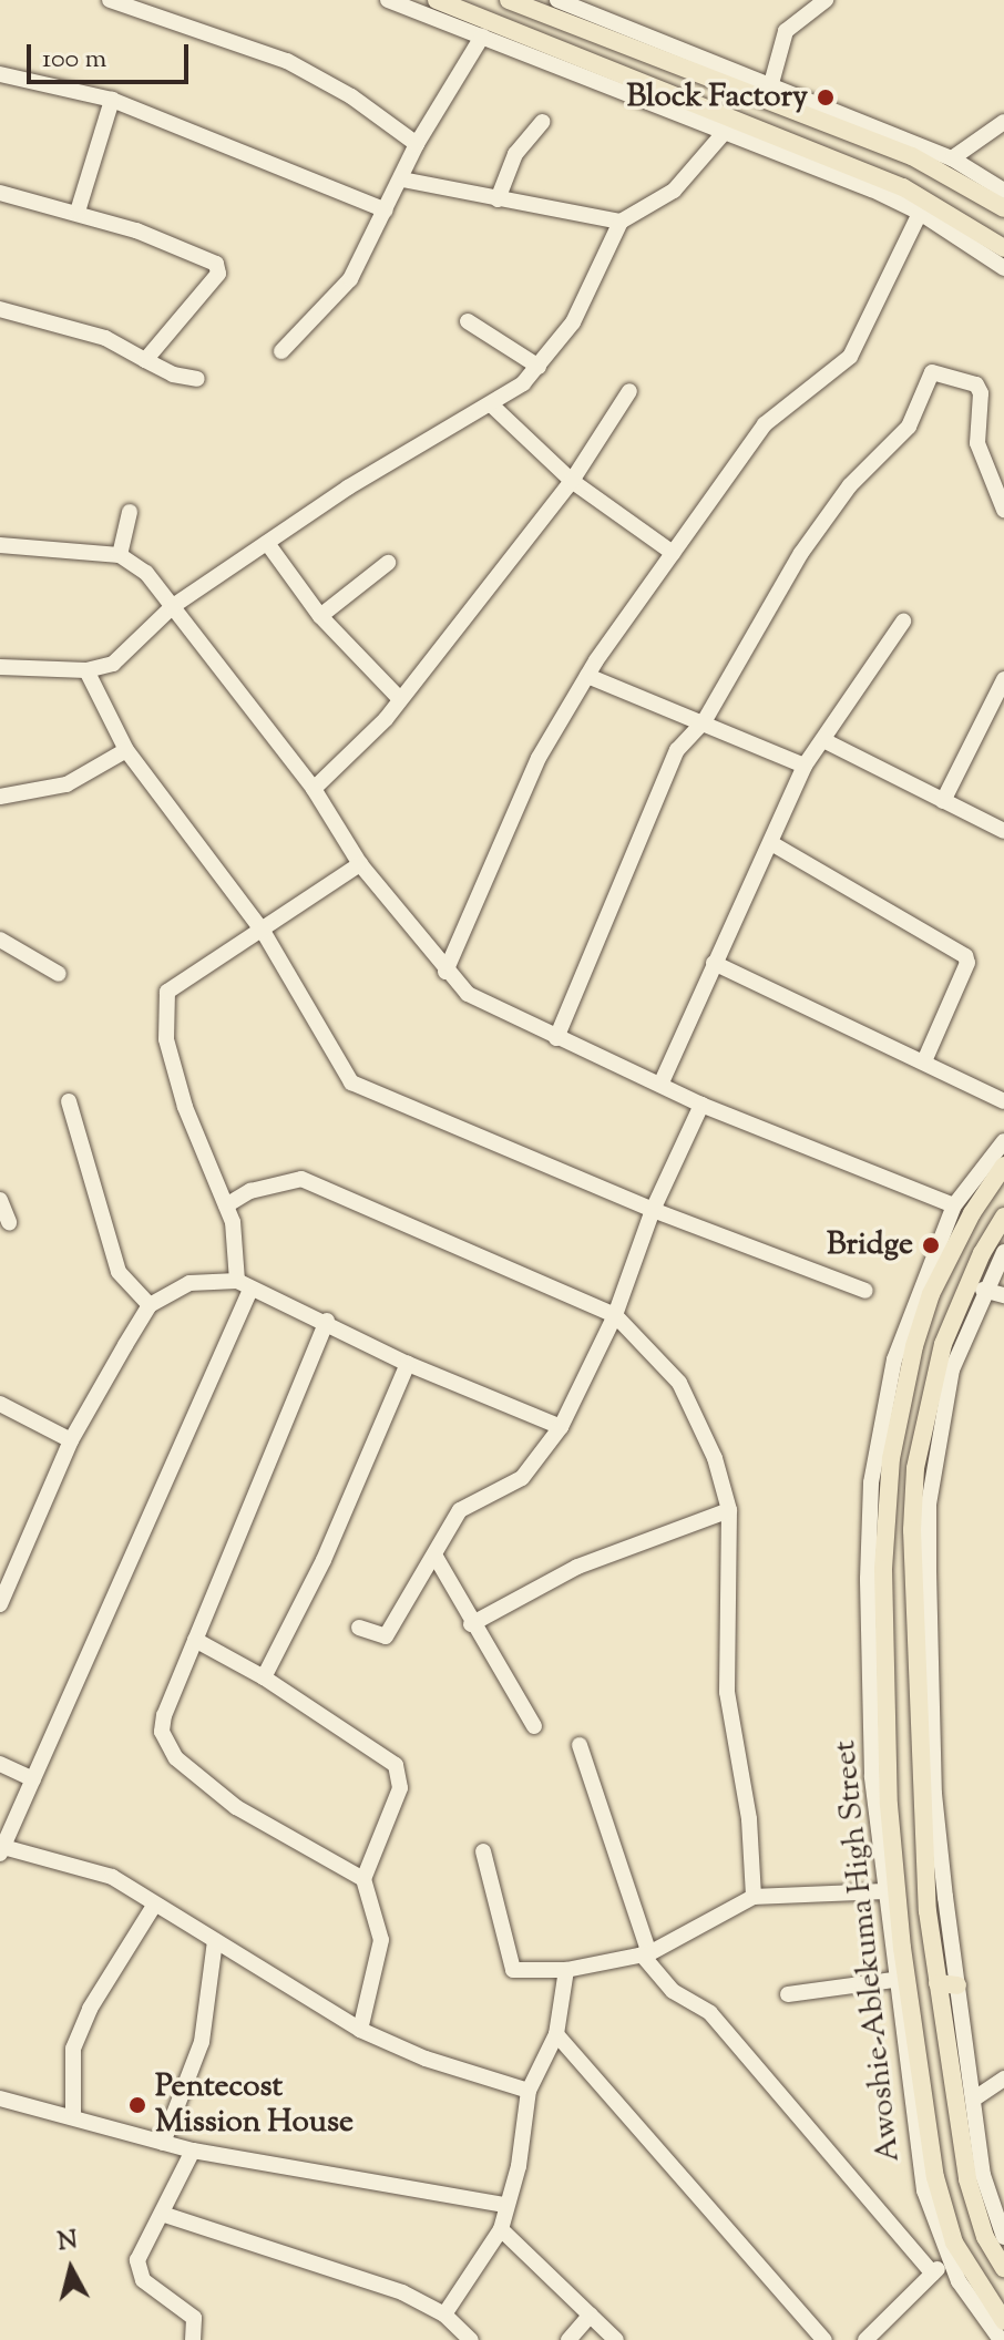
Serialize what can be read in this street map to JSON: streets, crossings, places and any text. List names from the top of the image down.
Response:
{
  "streets": {
    "main road": ["Awoshie-Ablekuma High Street"]
  },
  "places": ["Block Factory", "Bridge", "Pentecost Mission House"],
  "scale_bar": "100 m",
  "north": "top"
}
